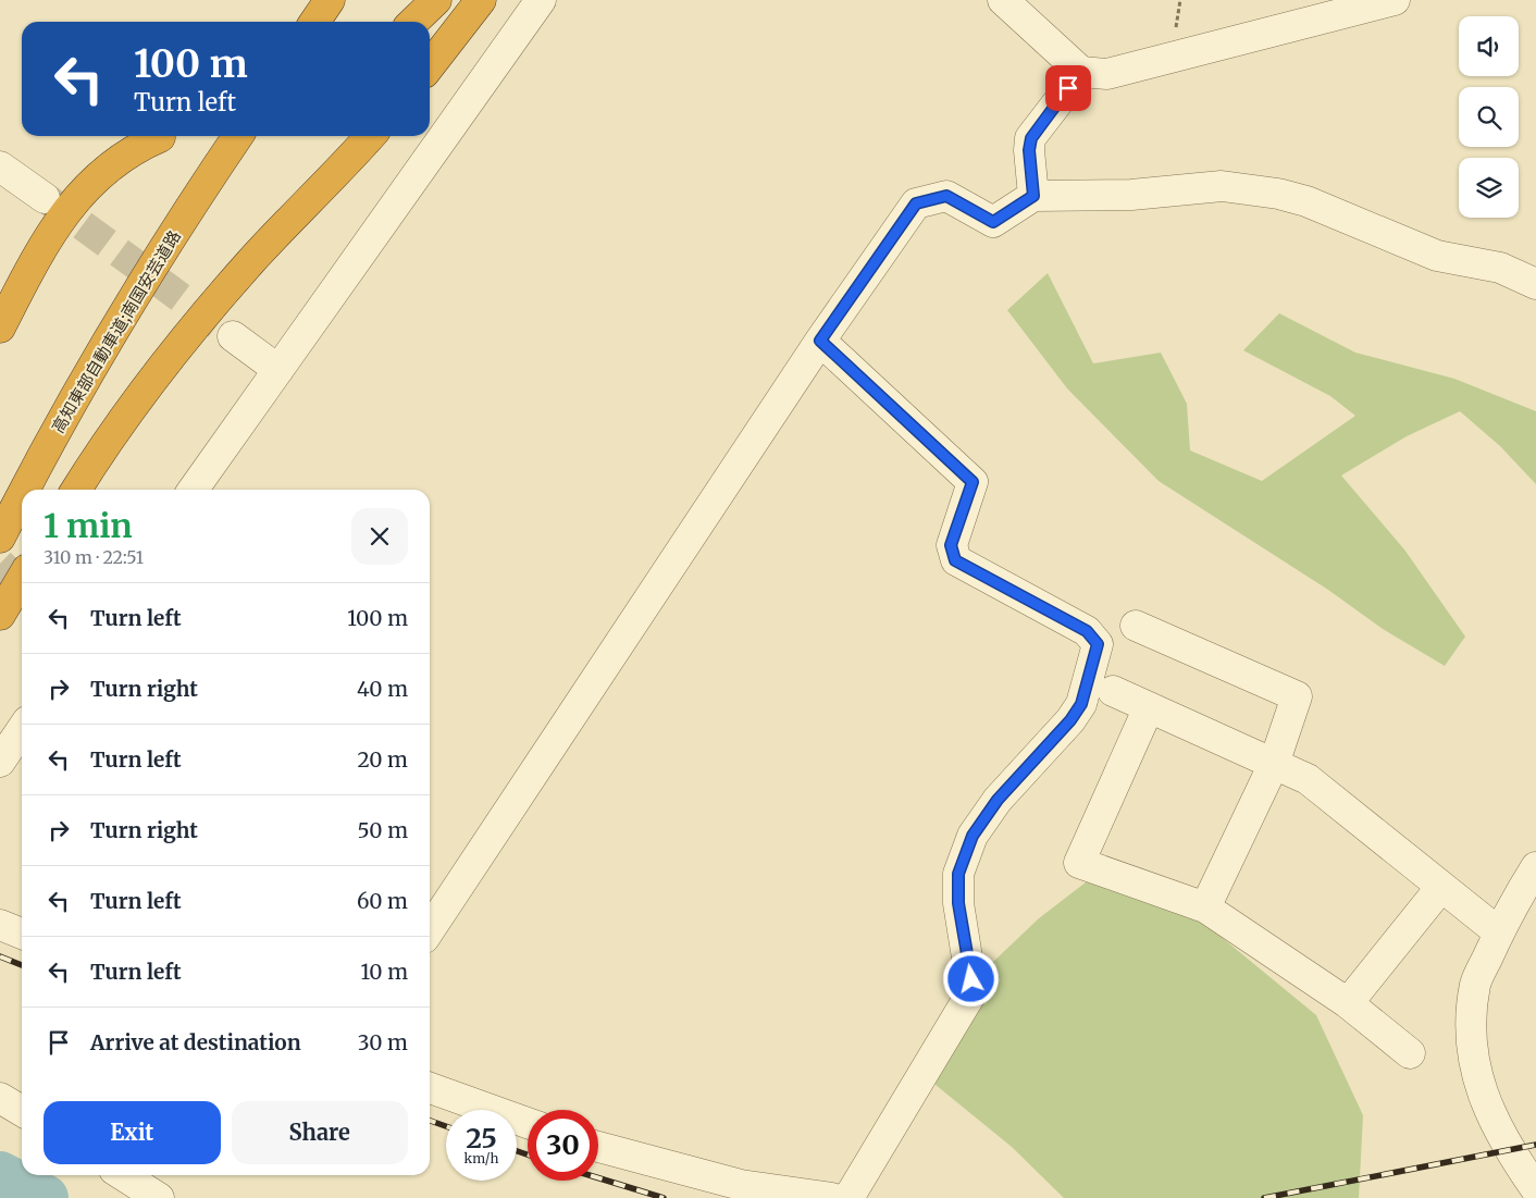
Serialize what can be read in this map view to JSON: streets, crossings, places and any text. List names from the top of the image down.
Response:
{
  "streets": {
    "highway": ["高知東部自動車道;南国安芸道路"]
  },
  "page": {
    "turn": ["100 m", "Turn left"],
    "heading": ["1 min", "310 m · 22:51"],
    "list": [
      {
        "name": "Turn left",
        "value": "100 m"
      },
      {
        "name": "Turn right",
        "value": "40 m"
      },
      {
        "name": "Turn left",
        "value": "20 m"
      },
      {
        "name": "Turn right",
        "value": "50 m"
      },
      {
        "name": "Turn left",
        "value": "60 m"
      },
      {
        "name": "Turn left",
        "value": "10 m"
      },
      {
        "name": "Arrive at destination",
        "value": "30 m"
      }
    ],
    "buttons": ["Exit", "Share"],
    "speed": "25 km/h",
    "limit": "30"
  }
}
